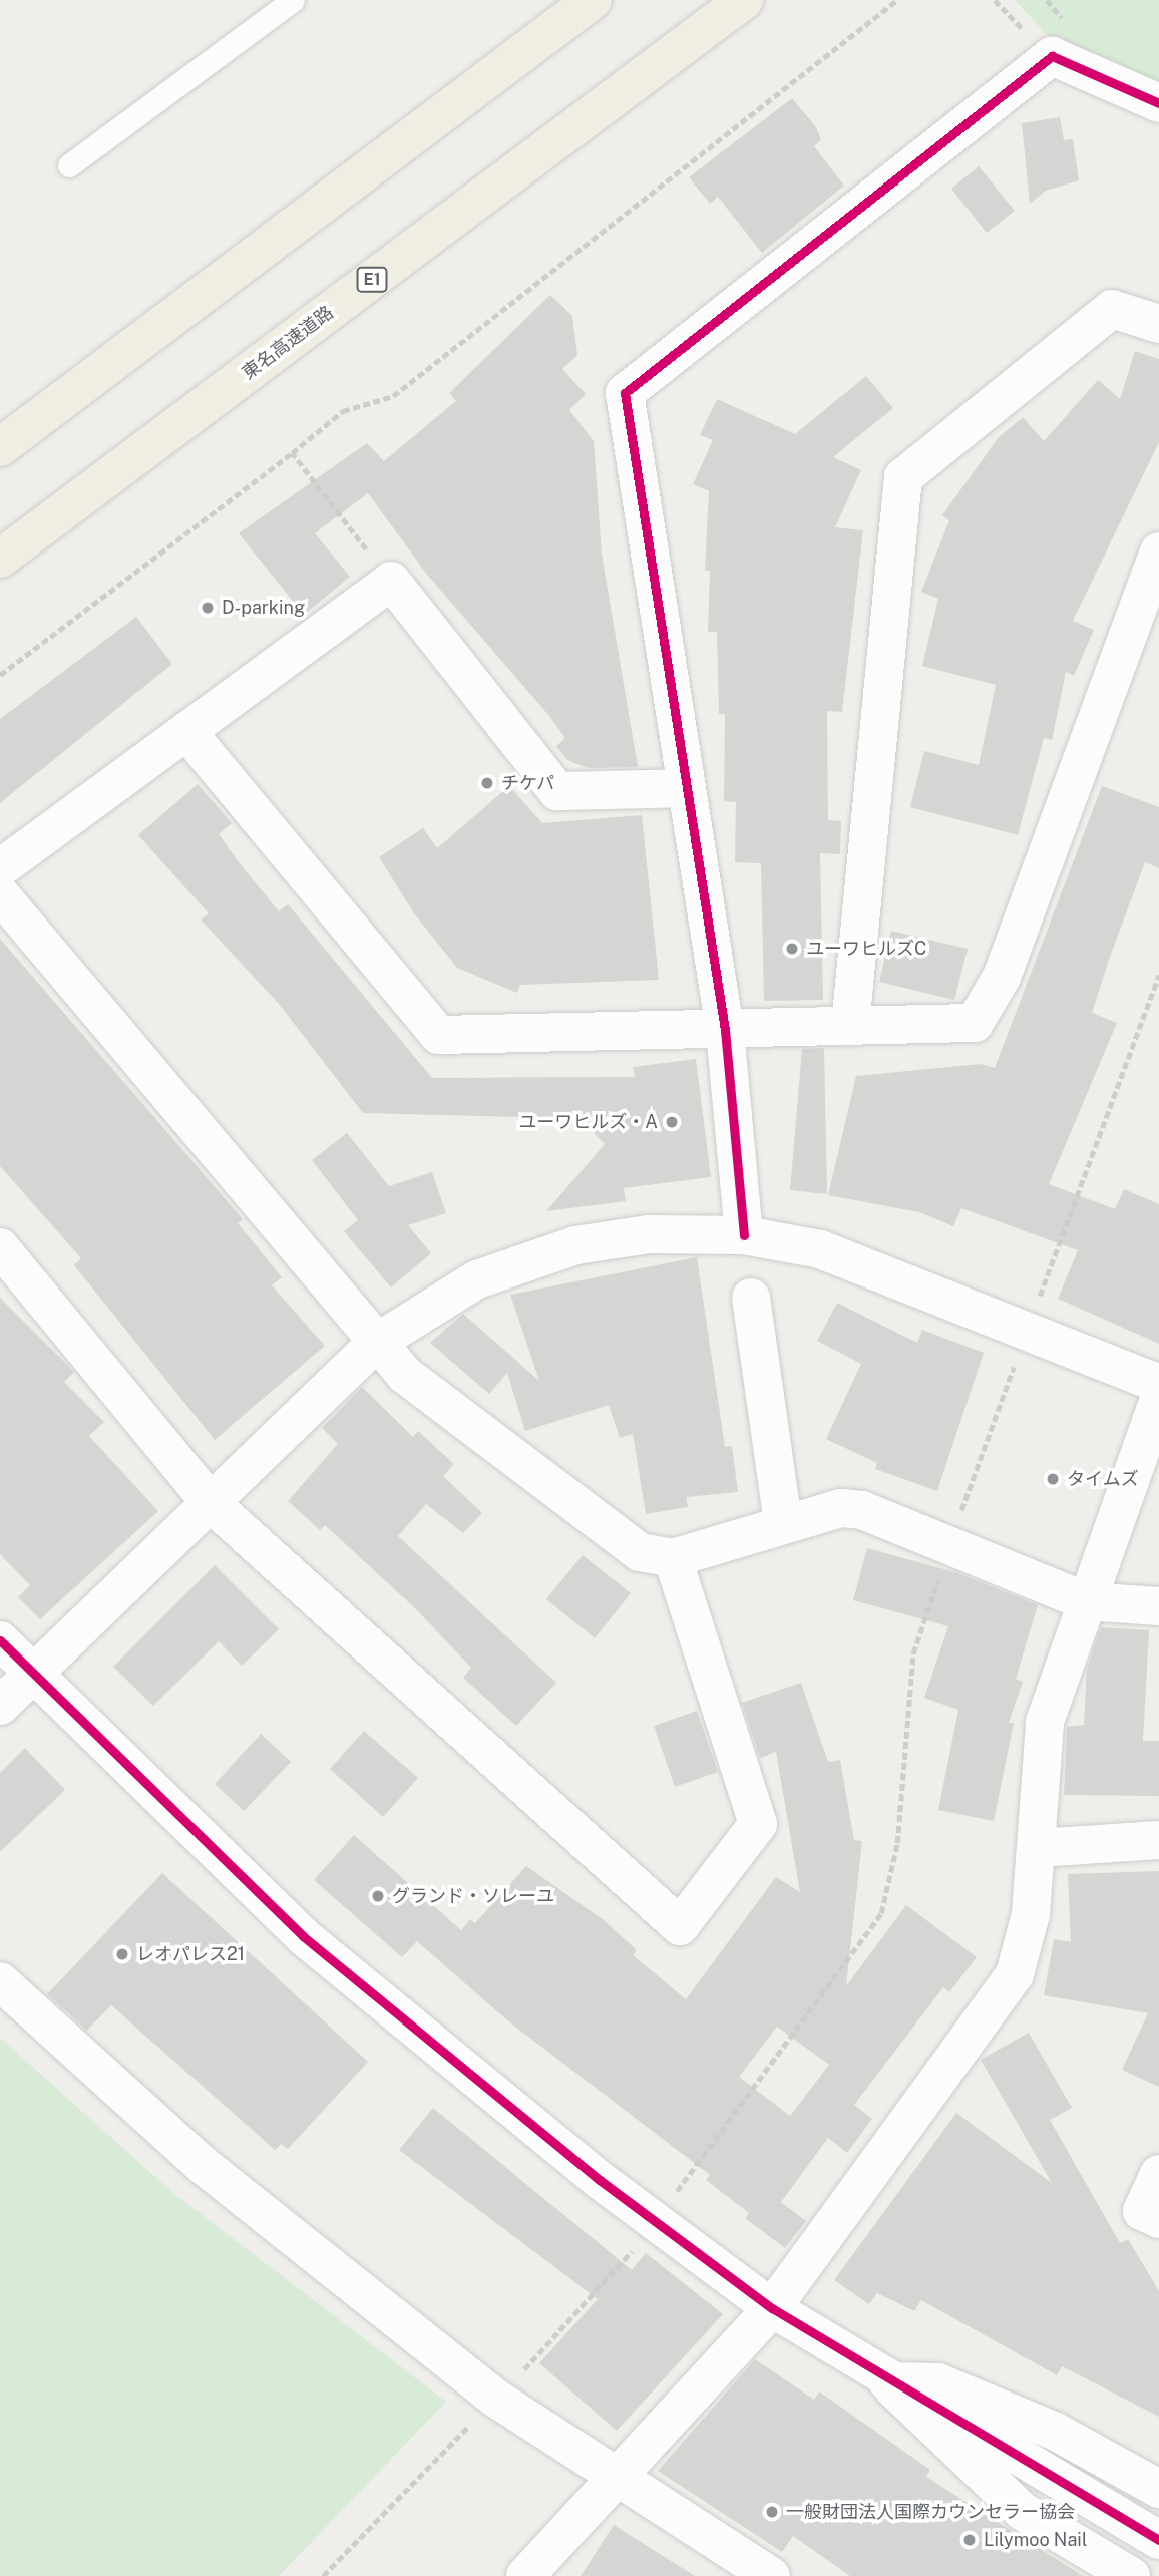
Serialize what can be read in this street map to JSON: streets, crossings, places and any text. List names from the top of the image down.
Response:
{
  "streets": {
    "highway": ["E1", "東名高速道路"]
  },
  "places": [
    "D-parking",
    "チケパ",
    "ユーワヒルズC",
    "ユーワヒルズ・A",
    "タイムズ",
    "グランド・ソレーユ",
    "レオパレス21",
    "一般財団法人国際カウンセラー協会",
    "Lilymoo Nail"
  ]
}
